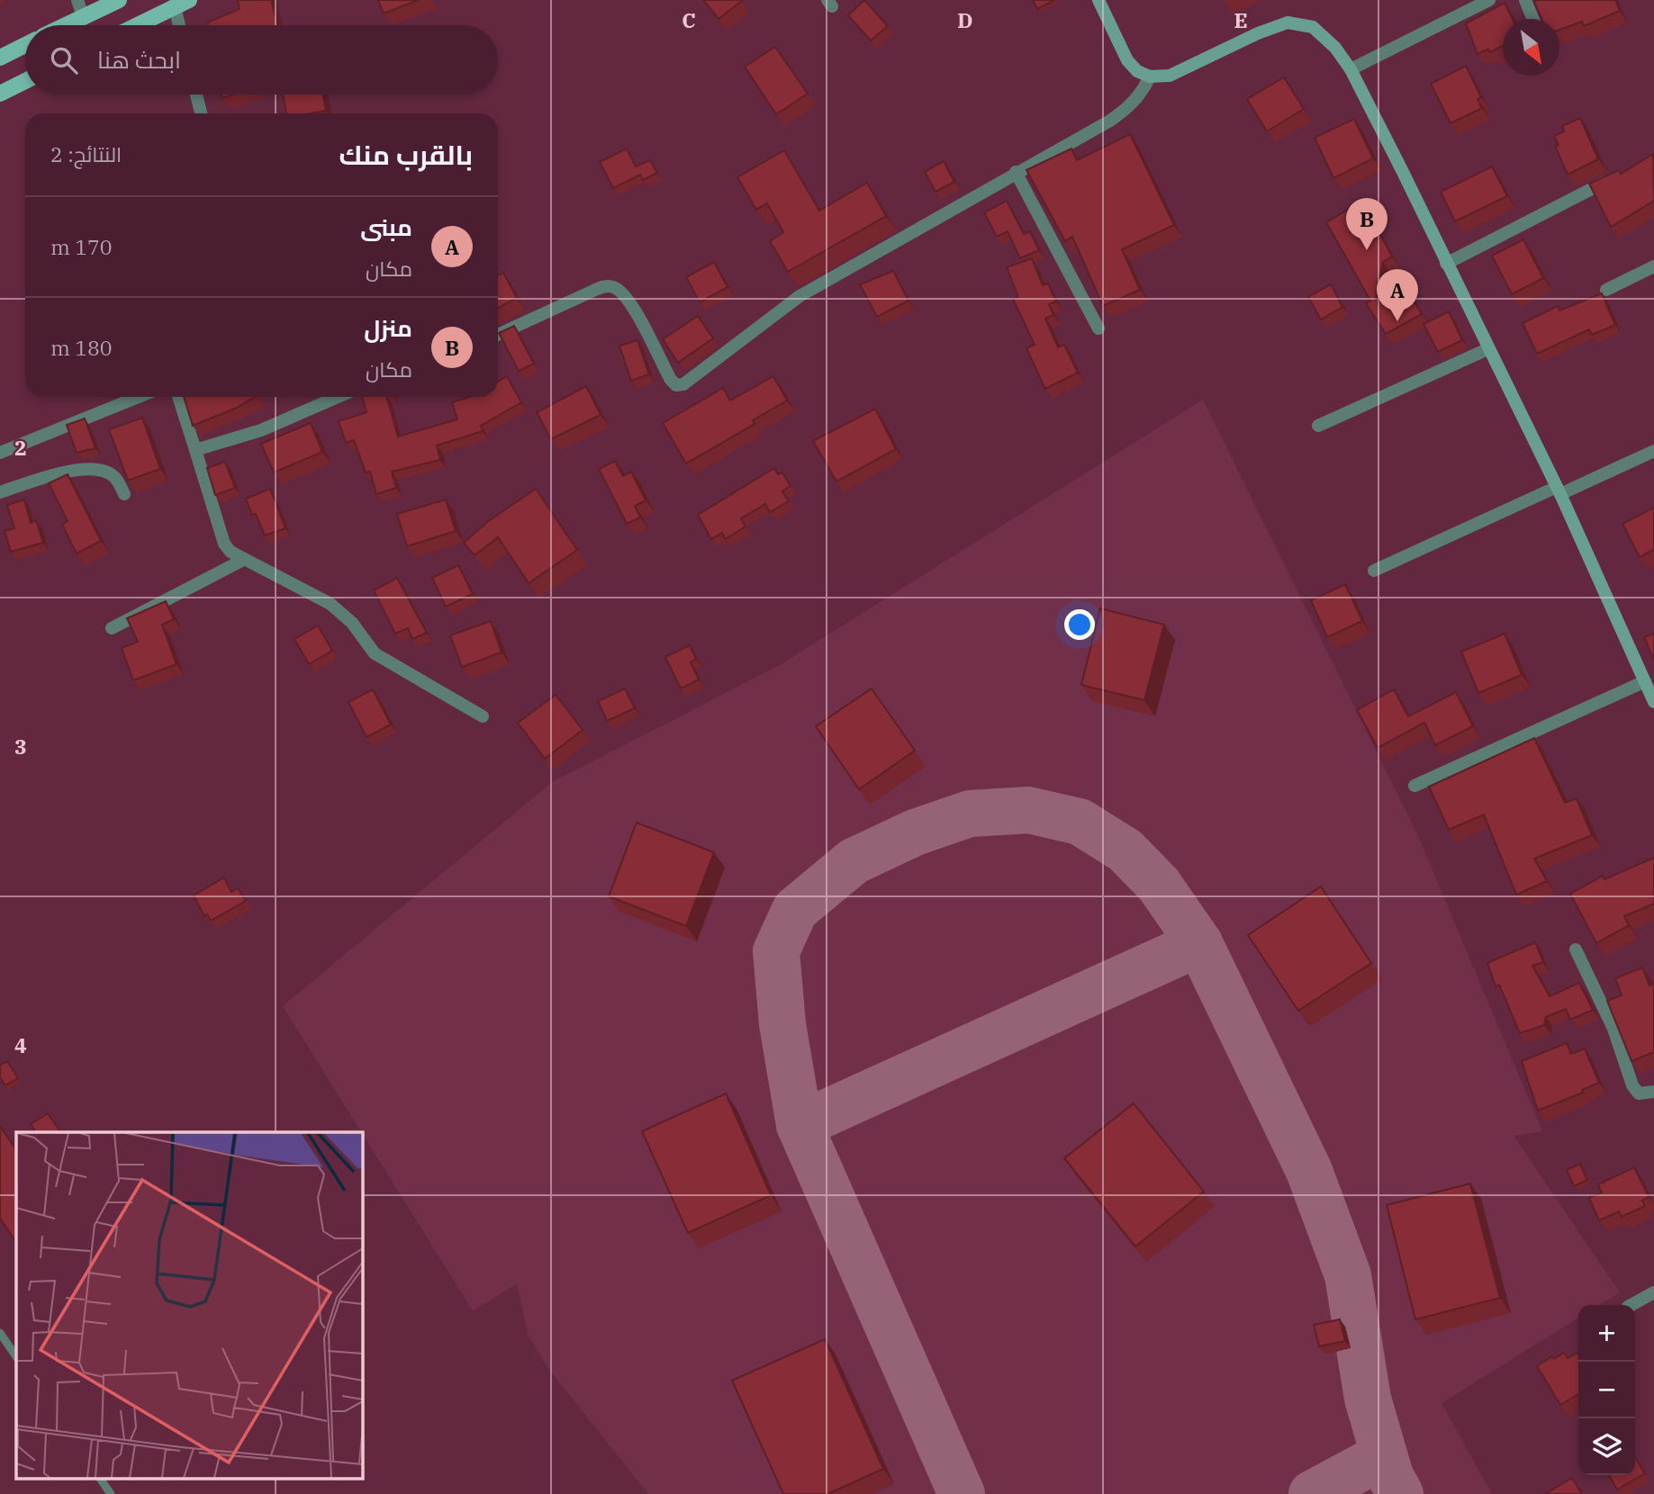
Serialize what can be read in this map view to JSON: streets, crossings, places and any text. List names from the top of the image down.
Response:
{
  "north": "bottom right",
  "page": {
    "search": "ابحث هنا",
    "heading": ["بالقرب منك", "النتائج: 2"],
    "list": [
      {
        "mark": "A",
        "name": "مبنى",
        "note": "مكان",
        "value": "170 m"
      },
      {
        "mark": "B",
        "name": "منزل",
        "note": "مكان",
        "value": "180 m"
      }
    ],
    "pins": ["B", "A"],
    "map_buttons": ["+", "−"]
  },
  "grid": {
    "columns": ["C", "D", "E"],
    "rows": ["2", "3", "4"]
  }
}
